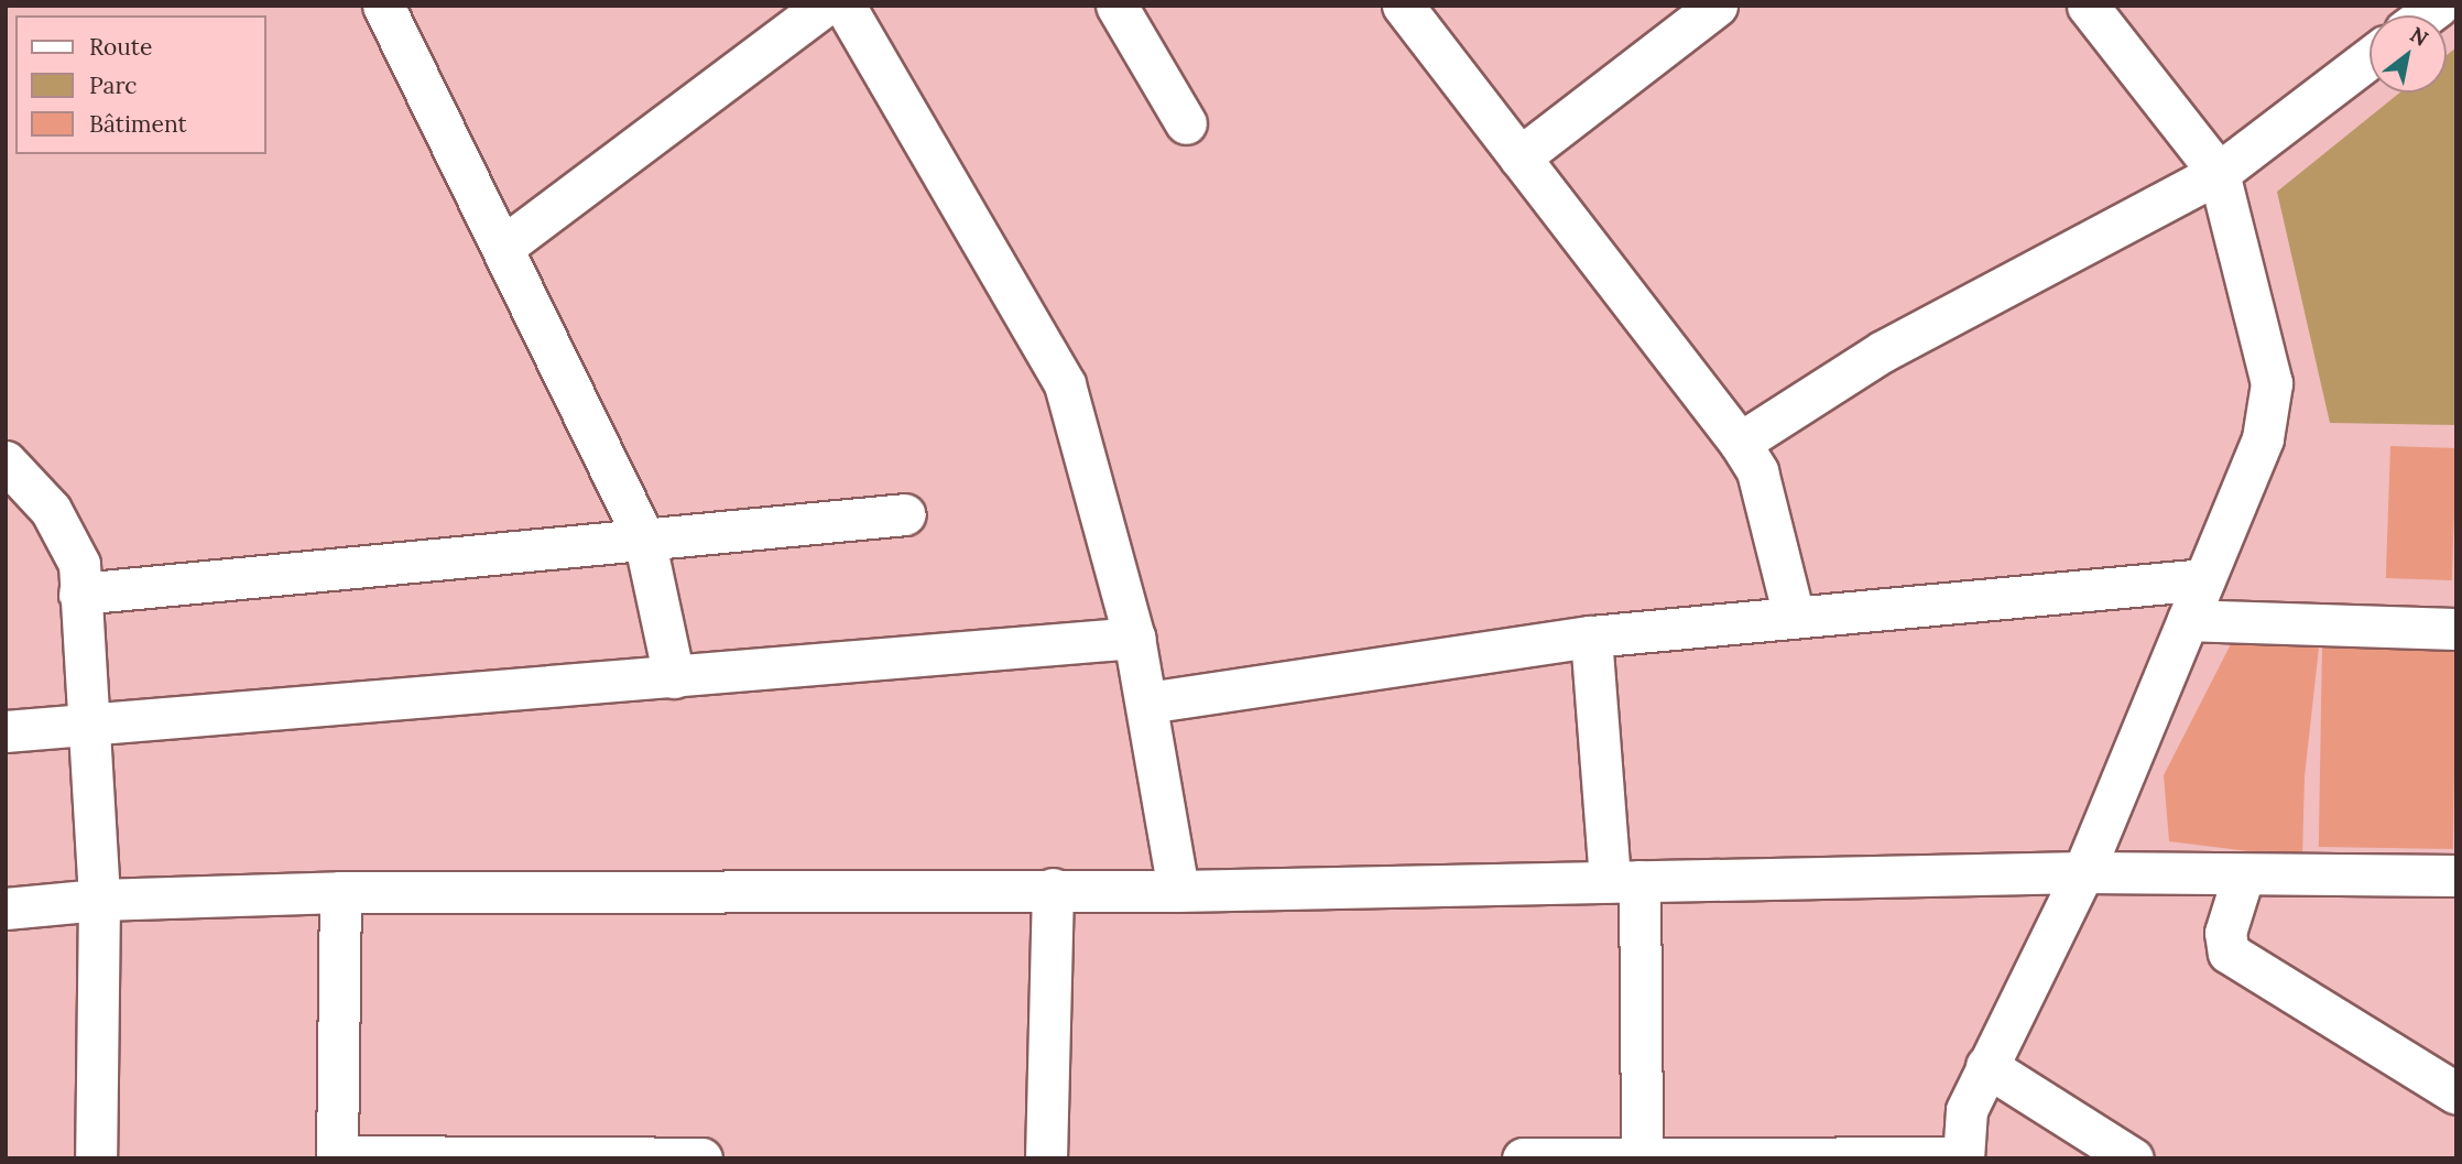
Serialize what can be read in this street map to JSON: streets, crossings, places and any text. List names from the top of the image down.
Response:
{
  "legend": ["Route", "Parc", "Bâtiment"],
  "north": "top right"
}
